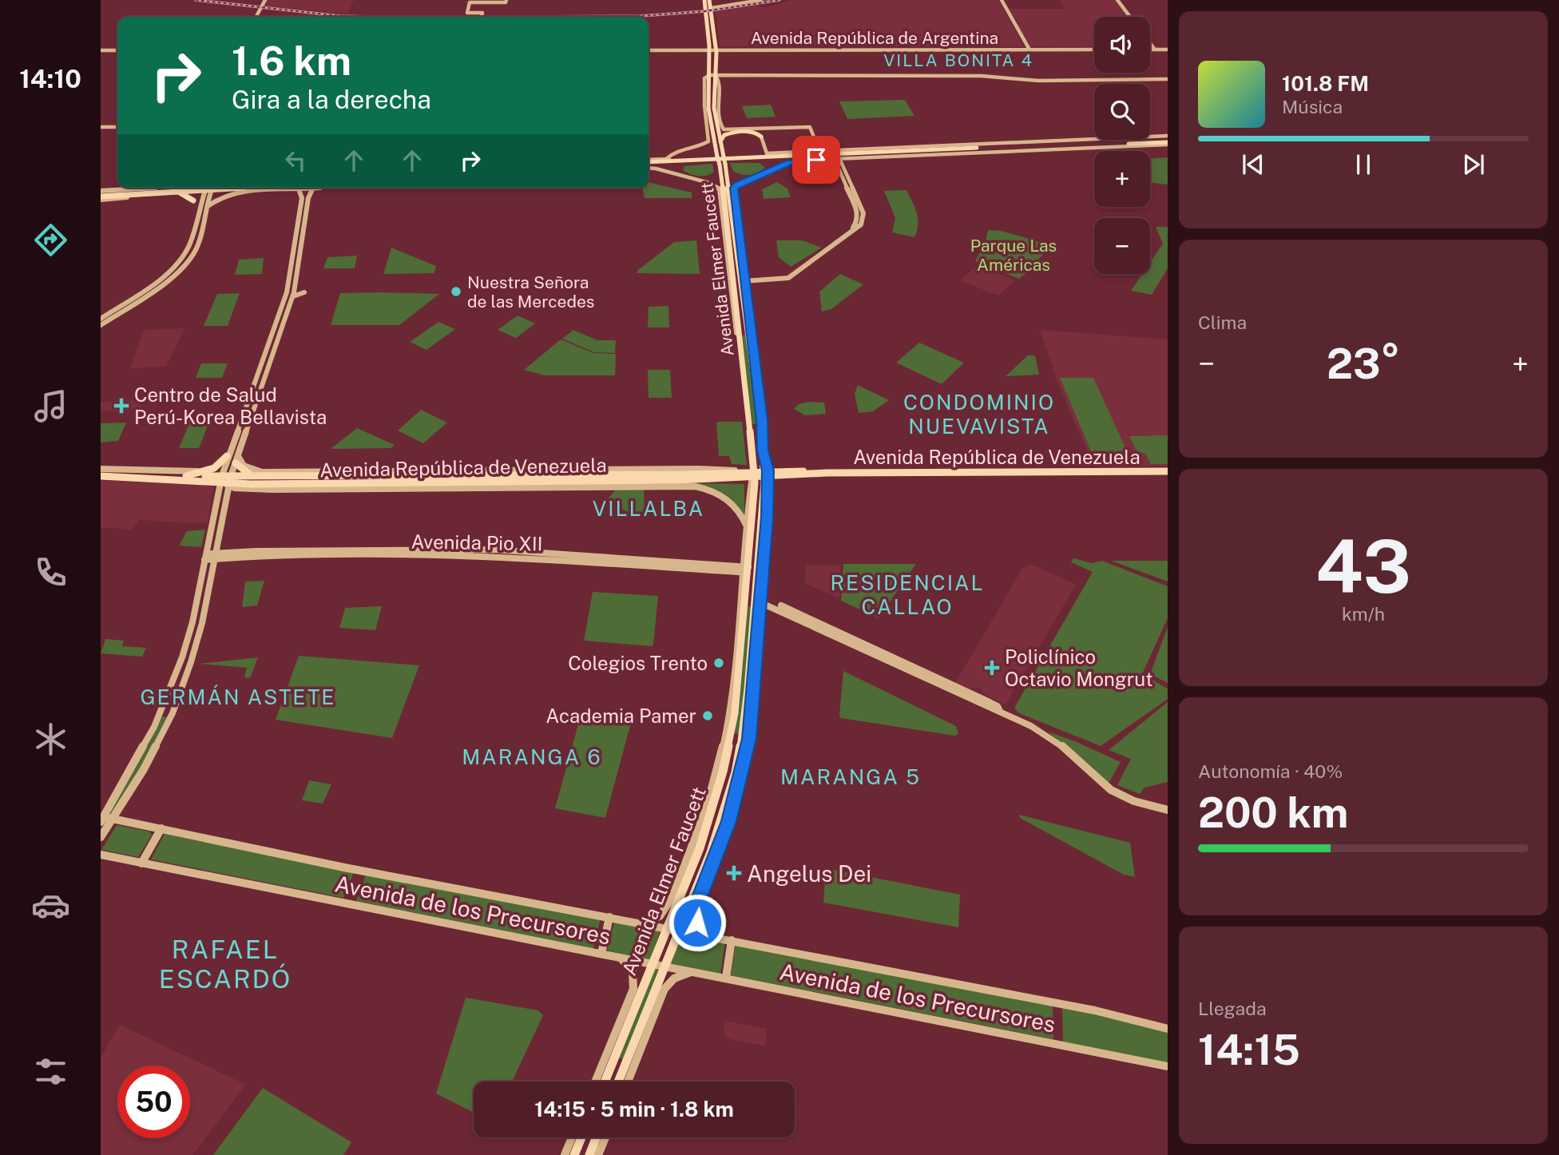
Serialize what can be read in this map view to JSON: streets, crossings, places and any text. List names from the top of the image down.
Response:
{
  "streets": {
    "main road": [
      "Avenida República de Argentina",
      "Avenida Elmer Faucett",
      "Avenida República de Venezuela",
      "Avenida Pio XII",
      "Avenida de los Precursores"
    ]
  },
  "crossings": [
    ["Avenida República de Argentina", "Avenida Elmer Faucett"],
    ["Avenida Elmer Faucett", "Avenida República de Venezuela"],
    ["Avenida Elmer Faucett", "Avenida Pio XII"],
    ["Avenida Elmer Faucett", "Avenida de los Precursores"]
  ],
  "districts": [
    "VILLA BONITA 4",
    "CONDOMINIO NUEVAVISTA",
    "VILLALBA",
    "RESIDENCIAL CALLAO",
    "GERMÁN ASTETE",
    "MARANGA 6",
    "MARANGA 5",
    "RAFAEL ESCARDÓ"
  ],
  "parks": ["Parque Las Américas"],
  "places": {
    "other": ["Nuestra Señora de las Mercedes", "Colegios Trento", "Academia Pamer"],
    "health": ["Centro de Salud Perú-Korea Bellavista", "Policlínico Octavio Mongrut", "Angelus Dei"]
  },
  "page": {
    "tabs": "14:10",
    "map_buttons": ["+", "−"],
    "turn": ["1.6 km", "Gira a la derecha"],
    "song": ["101.8 FM", "Música"],
    "tile": [
      "Clima",
      ["43", "km/h"],
      ["Autonomía · 40%", "200 km"],
      ["Llegada", "14:15"]
    ],
    "heat": ["−", "23°", "+"],
    "limit": "50",
    "trip": "14:15 · 5 min · 1.8 km"
  }
}
